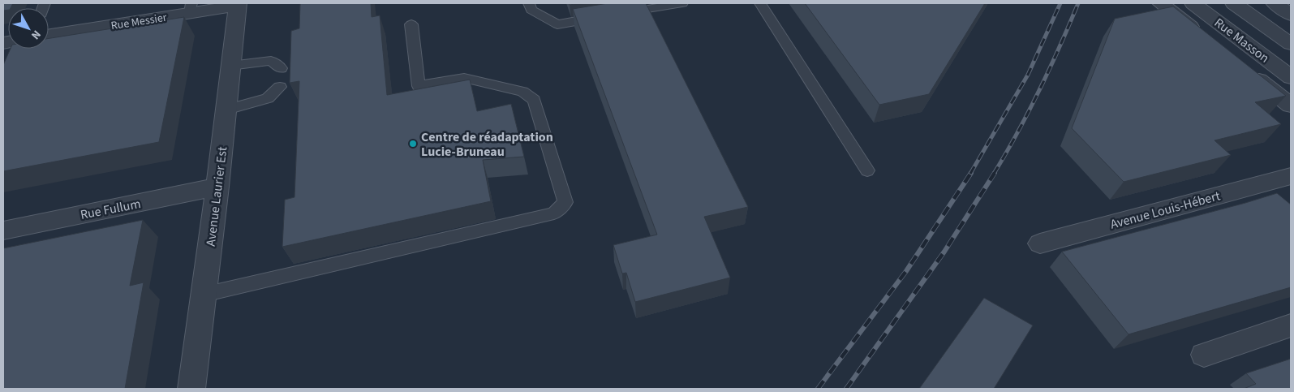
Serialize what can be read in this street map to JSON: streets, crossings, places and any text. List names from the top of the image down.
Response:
{
  "streets": {
    "street": [
      "Rue Messier",
      "Rue Masson",
      "Avenue Laurier Est",
      "Rue Fullum",
      "Avenue Louis-Hébert"
    ]
  },
  "crossings": [
    ["Rue Messier", "Avenue Laurier Est"],
    ["Avenue Laurier Est", "Rue Fullum"]
  ],
  "places": ["Centre de réadaptation Lucie-Bruneau"],
  "north": "bottom right"
}
